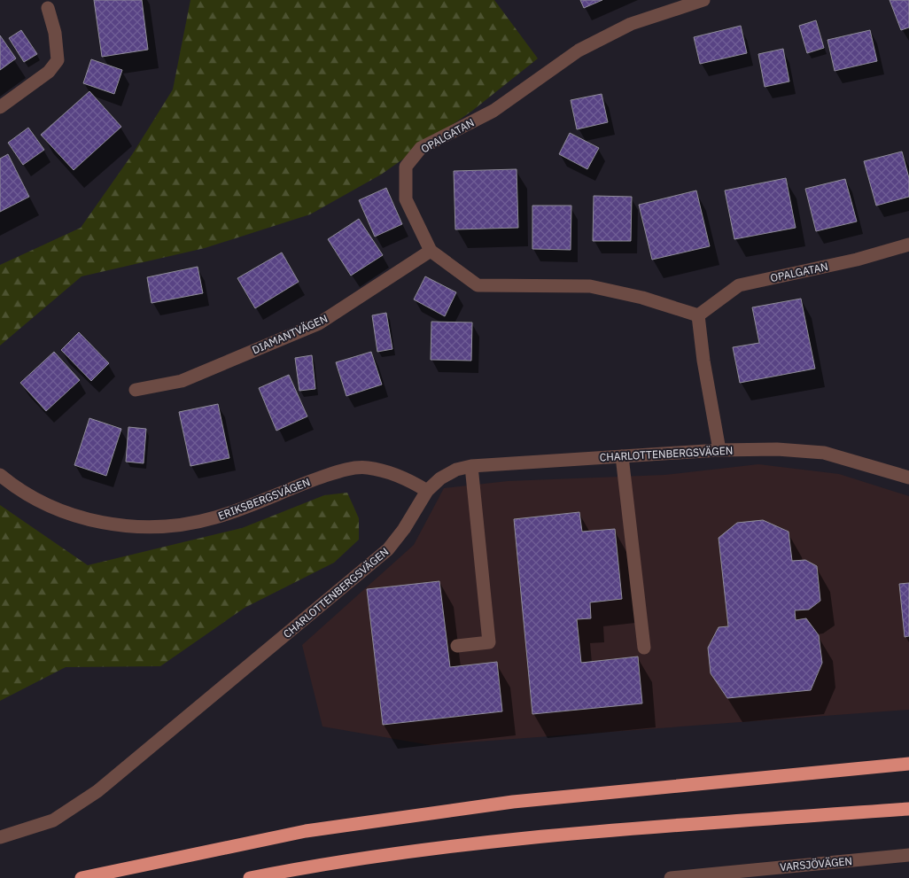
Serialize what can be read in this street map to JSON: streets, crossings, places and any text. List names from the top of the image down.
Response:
{
  "streets": {
    "street": [
      "OPALGATAN",
      "DIAMANTVÄGEN",
      "CHARLOTTENBERGSVÄGEN",
      "ERIKSBERGSVÄGEN",
      "VARSJÖVÄGEN"
    ]
  },
  "crossings": [
    ["OPALGATAN", "DIAMANTVÄGEN"],
    ["CHARLOTTENBERGSVÄGEN", "ERIKSBERGSVÄGEN"]
  ]
}
